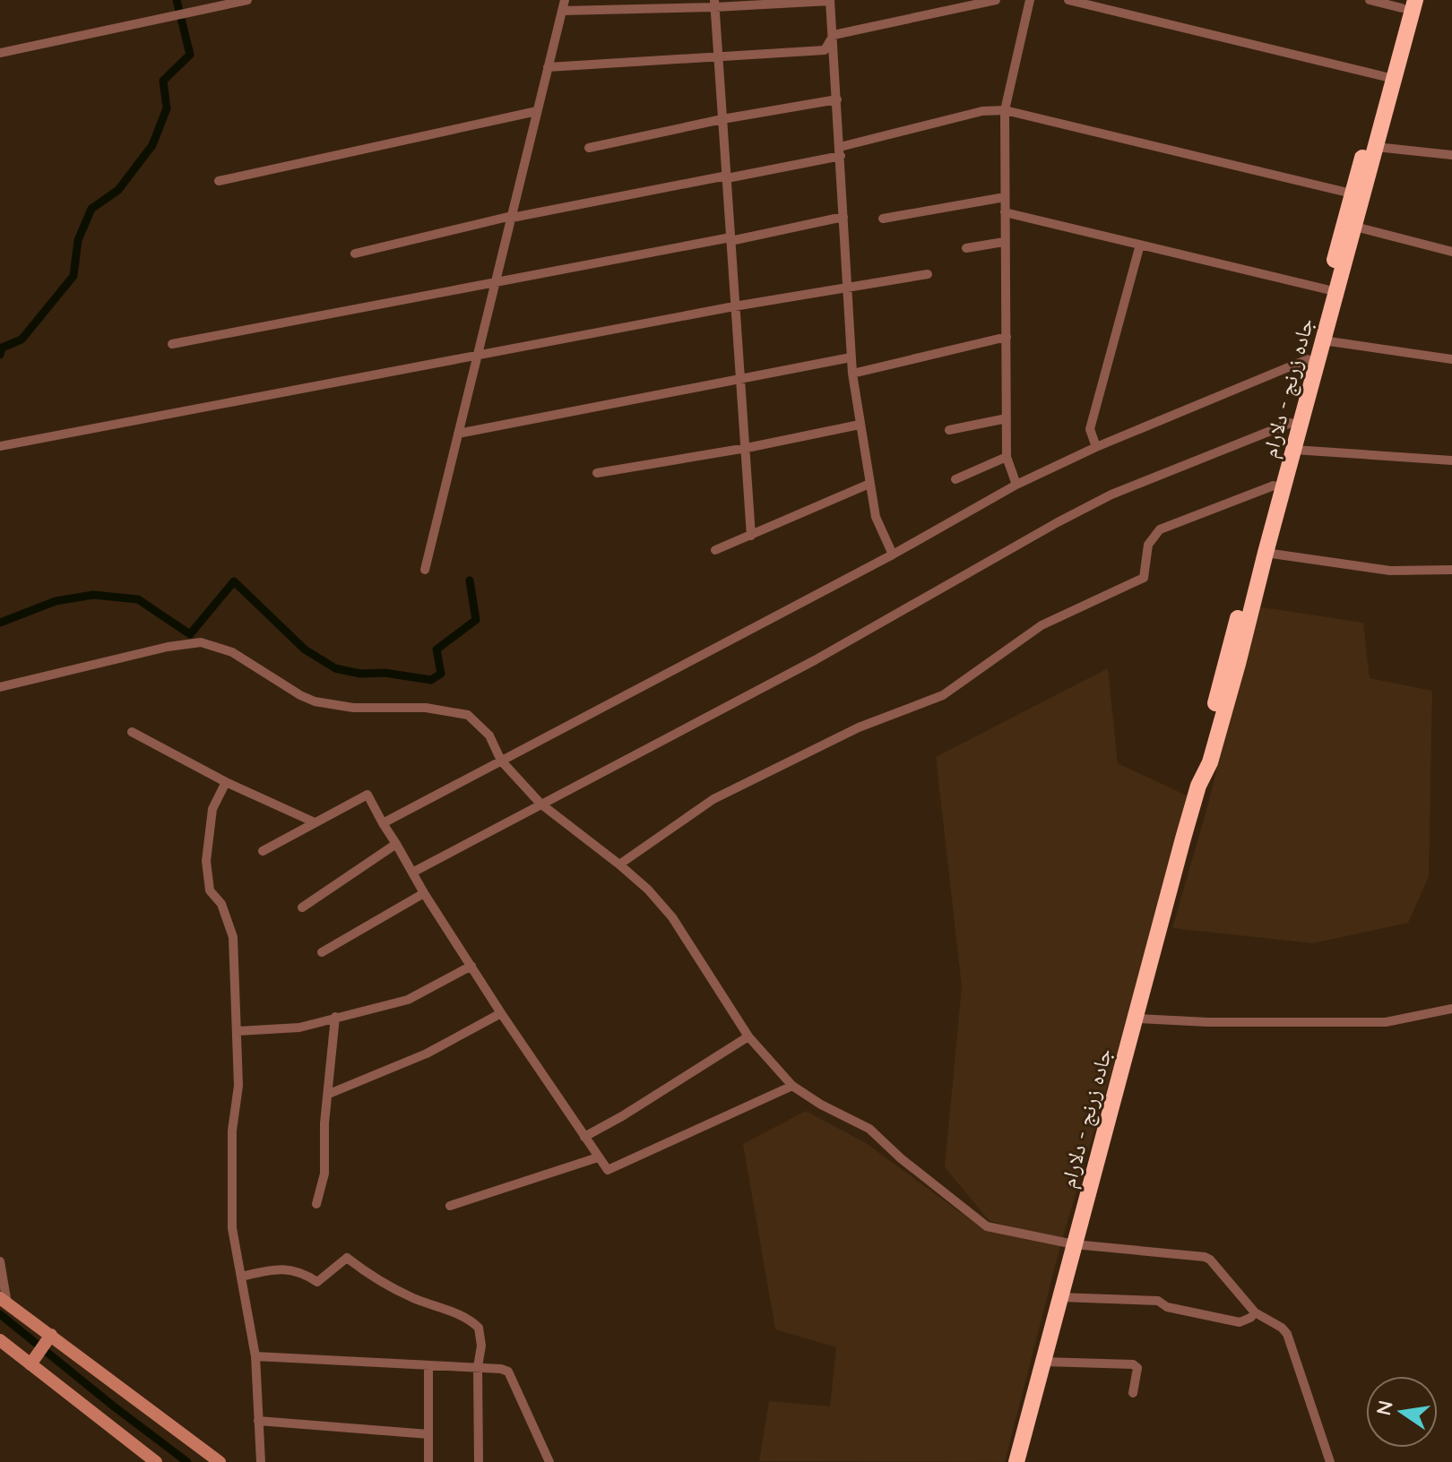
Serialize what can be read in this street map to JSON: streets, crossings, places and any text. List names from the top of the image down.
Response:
{
  "streets": {
    "highway": ["جاده زرنج - دلارام"]
  },
  "north": "left"
}
